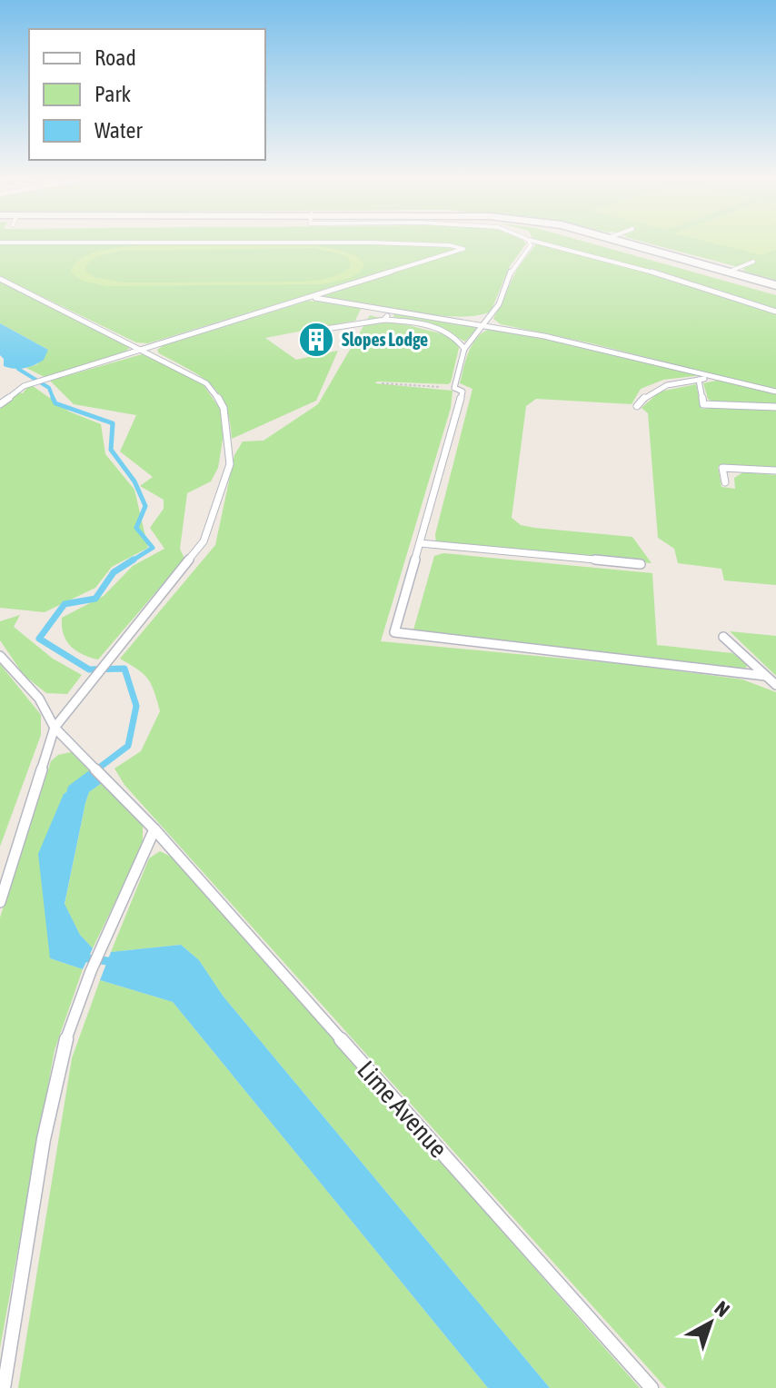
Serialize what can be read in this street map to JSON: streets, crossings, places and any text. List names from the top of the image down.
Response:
{
  "streets": {
    "lane": ["Lime Avenue"]
  },
  "places": {
    "building": ["Slopes Lodge"]
  },
  "legend": ["Road", "Park", "Water"],
  "north": "top right"
}
